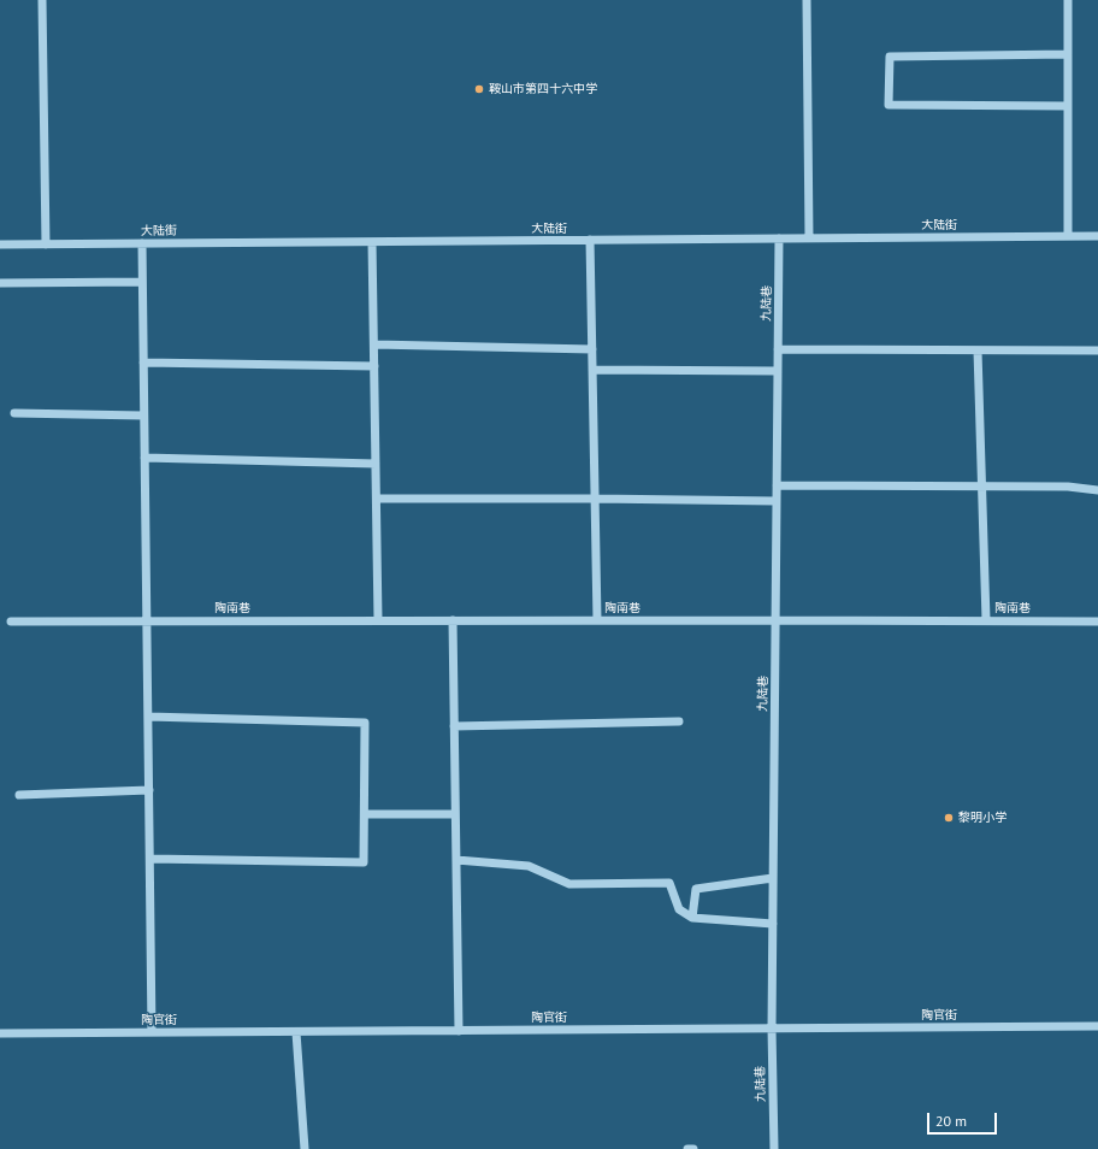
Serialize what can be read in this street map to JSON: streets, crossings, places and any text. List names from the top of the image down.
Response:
{
  "streets": {
    "street": [
      "大陆街",
      "九陆巷",
      "陶南巷",
      "陶官街"
    ]
  },
  "crossings": [
    ["大陆街", "九陆巷"],
    ["九陆巷", "陶南巷"],
    ["九陆巷", "陶官街"]
  ],
  "places": ["鞍山市第四十六中学", "黎明小学"],
  "scale_bar": "20 m"
}
